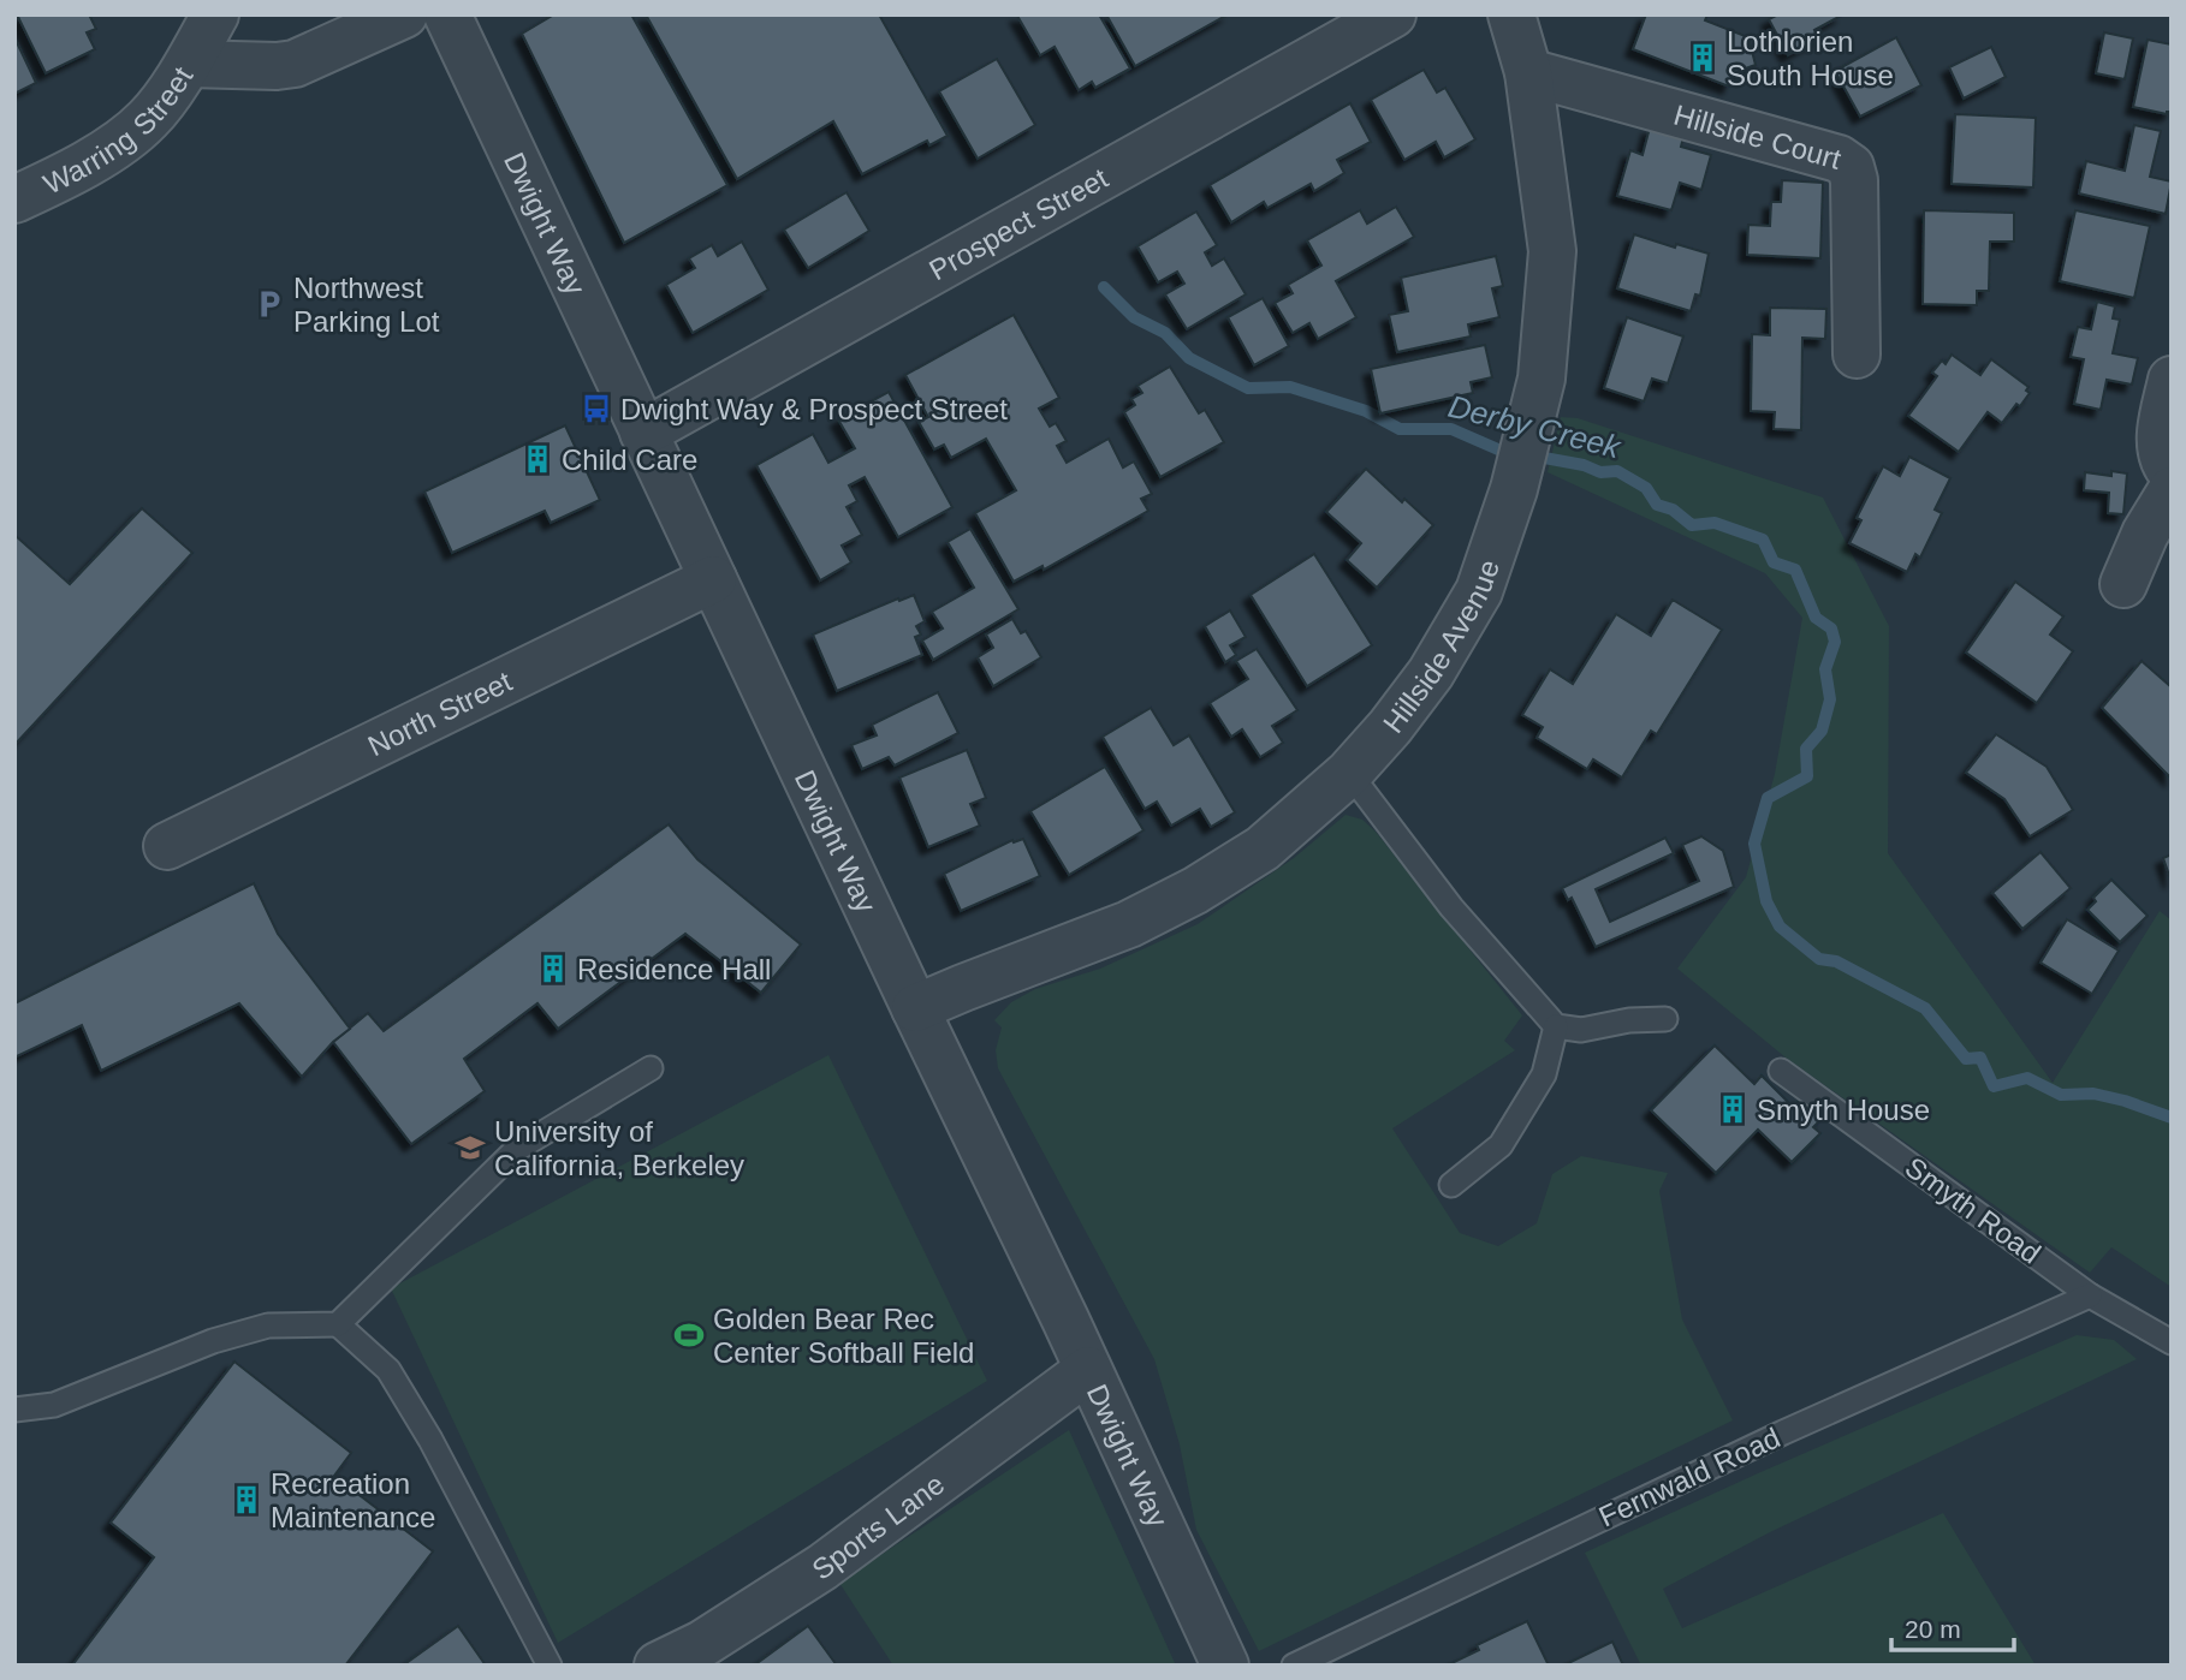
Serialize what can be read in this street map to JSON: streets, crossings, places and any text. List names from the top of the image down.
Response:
{
  "streets": {
    "street": [
      "Warring Street",
      "Hillside Court",
      "Dwight Way",
      "Prospect Street",
      "Hillside Avenue",
      "North Street",
      "Sports Lane"
    ],
    "lane": ["Smyth Road", "Fernwald Road"]
  },
  "crossings": [
    ["Hillside Court", "Hillside Avenue"],
    ["Dwight Way", "Prospect Street"],
    ["Dwight Way", "Hillside Avenue"],
    ["Dwight Way", "North Street"],
    ["Dwight Way", "Sports Lane"],
    ["Smyth Road", "Fernwald Road"]
  ],
  "water": ["Derby Creek"],
  "places": {
    "building": [
      "Lothlorien South House",
      "Child Care",
      "Residence Hall",
      "Smyth House",
      "Recreation Maintenance"
    ],
    "parking": ["Northwest Parking Lot"],
    "bus stop": ["Dwight Way & Prospect Street"],
    "school or university": ["University of California, Berkeley"],
    "sports": ["Golden Bear Rec Center Softball Field"]
  },
  "scale_bar": "20 m"
}
